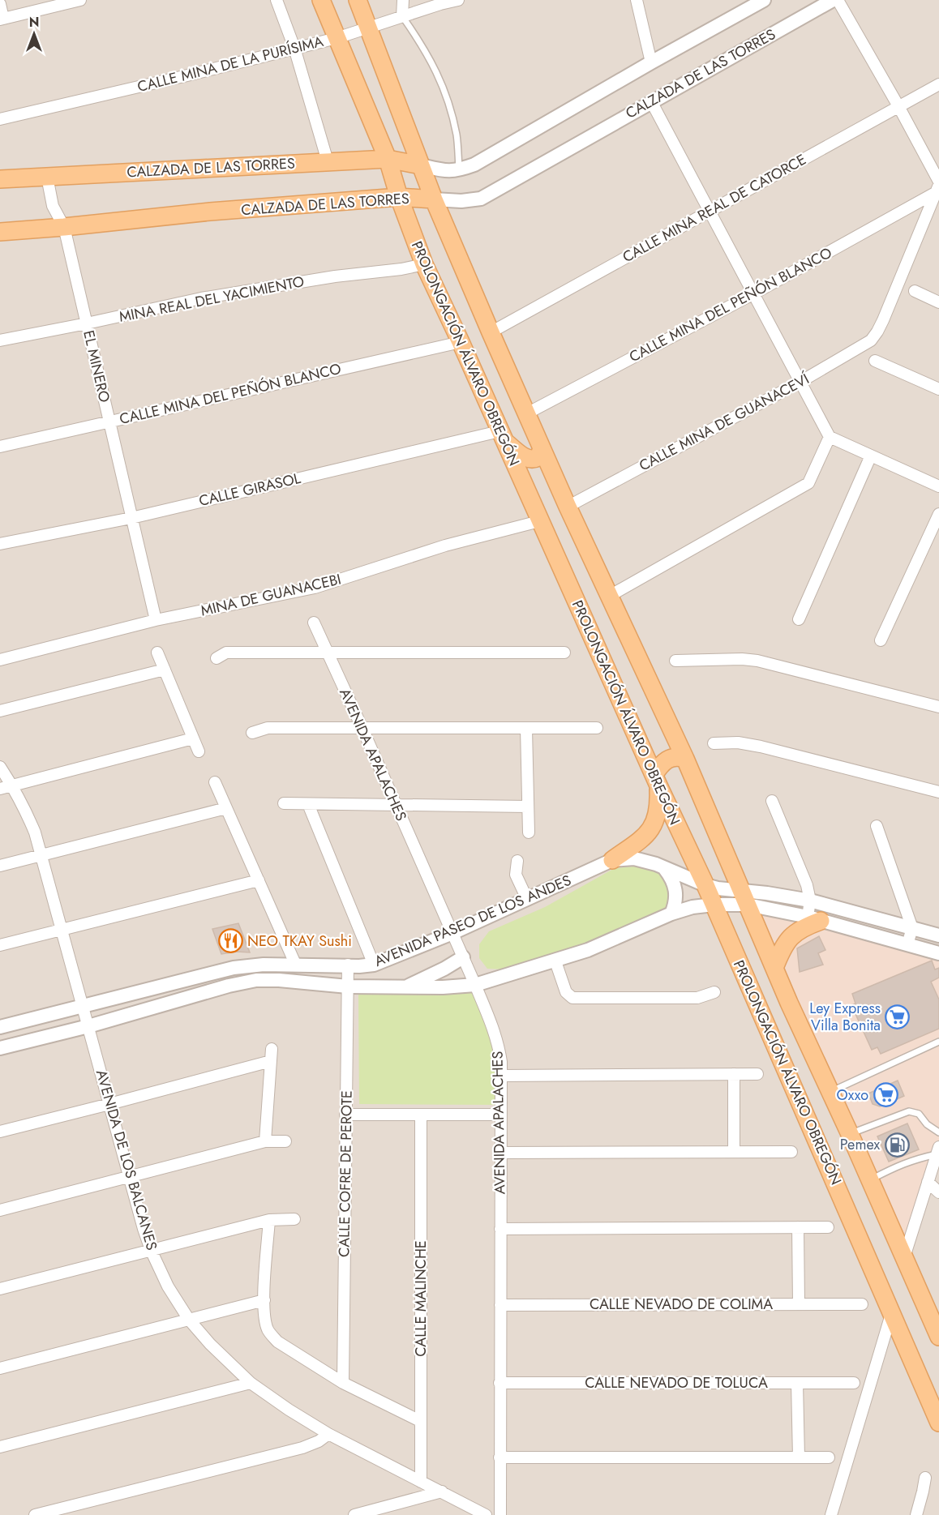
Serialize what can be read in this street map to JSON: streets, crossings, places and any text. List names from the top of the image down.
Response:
{
  "streets": {
    "main road": ["CALZADA DE LAS TORRES", "PROLONGACIÓN ÁLVARO OBREGÓN"],
    "street": [
      "CALLE MINA DE LA PURÍSIMA",
      "CALLE MINA REAL DE CATORCE",
      "MINA REAL DEL YACIMIENTO",
      "CALLE MINA DEL PEÑÓN BLANCO",
      "EL MINERO",
      "CALLE MINA DE GUANACEVÍ",
      "CALLE GIRASOL",
      "MINA DE GUANACEBI",
      "AVENIDA APALACHES",
      "AVENIDA PASEO DE LOS ANDES",
      "AVENIDA DE LOS BALCANES",
      "CALLE COFRE DE PEROTE",
      "CALLE MALINCHE",
      "CALLE NEVADO DE COLIMA",
      "CALLE NEVADO DE TOLUCA"
    ]
  },
  "crossings": [
    ["CALLE MINA DE LA PURÍSIMA", "PROLONGACIÓN ÁLVARO OBREGÓN"],
    ["CALZADA DE LAS TORRES", "PROLONGACIÓN ÁLVARO OBREGÓN"],
    ["CALZADA DE LAS TORRES", "EL MINERO"],
    ["CALLE MINA REAL DE CATORCE", "PROLONGACIÓN ÁLVARO OBREGÓN"],
    ["MINA REAL DEL YACIMIENTO", "PROLONGACIÓN ÁLVARO OBREGÓN"],
    ["MINA REAL DEL YACIMIENTO", "EL MINERO"],
    ["CALLE MINA DEL PEÑÓN BLANCO", "PROLONGACIÓN ÁLVARO OBREGÓN"],
    ["CALLE MINA DEL PEÑÓN BLANCO", "EL MINERO"],
    ["CALLE MINA DEL PEÑÓN BLANCO", "CALLE MINA DE GUANACEVÍ"],
    ["PROLONGACIÓN ÁLVARO OBREGÓN", "CALLE MINA DE GUANACEVÍ"],
    ["PROLONGACIÓN ÁLVARO OBREGÓN", "CALLE GIRASOL"],
    ["PROLONGACIÓN ÁLVARO OBREGÓN", "MINA DE GUANACEBI"],
    ["PROLONGACIÓN ÁLVARO OBREGÓN", "AVENIDA PASEO DE LOS ANDES"],
    ["EL MINERO", "CALLE GIRASOL"],
    ["EL MINERO", "MINA DE GUANACEBI"],
    ["AVENIDA APALACHES", "AVENIDA PASEO DE LOS ANDES"],
    ["AVENIDA APALACHES", "CALLE NEVADO DE COLIMA"],
    ["AVENIDA APALACHES", "CALLE NEVADO DE TOLUCA"],
    ["AVENIDA PASEO DE LOS ANDES", "AVENIDA DE LOS BALCANES"],
    ["AVENIDA PASEO DE LOS ANDES", "CALLE COFRE DE PEROTE"],
    ["AVENIDA DE LOS BALCANES", "CALLE MALINCHE"]
  ],
  "places": {
    "restaurant": ["NEO TKAY Sushi"],
    "supermarket": ["Ley Express Villa Bonita", "Oxxo"],
    "fuel station": ["Pemex"]
  },
  "north": "top"
}
